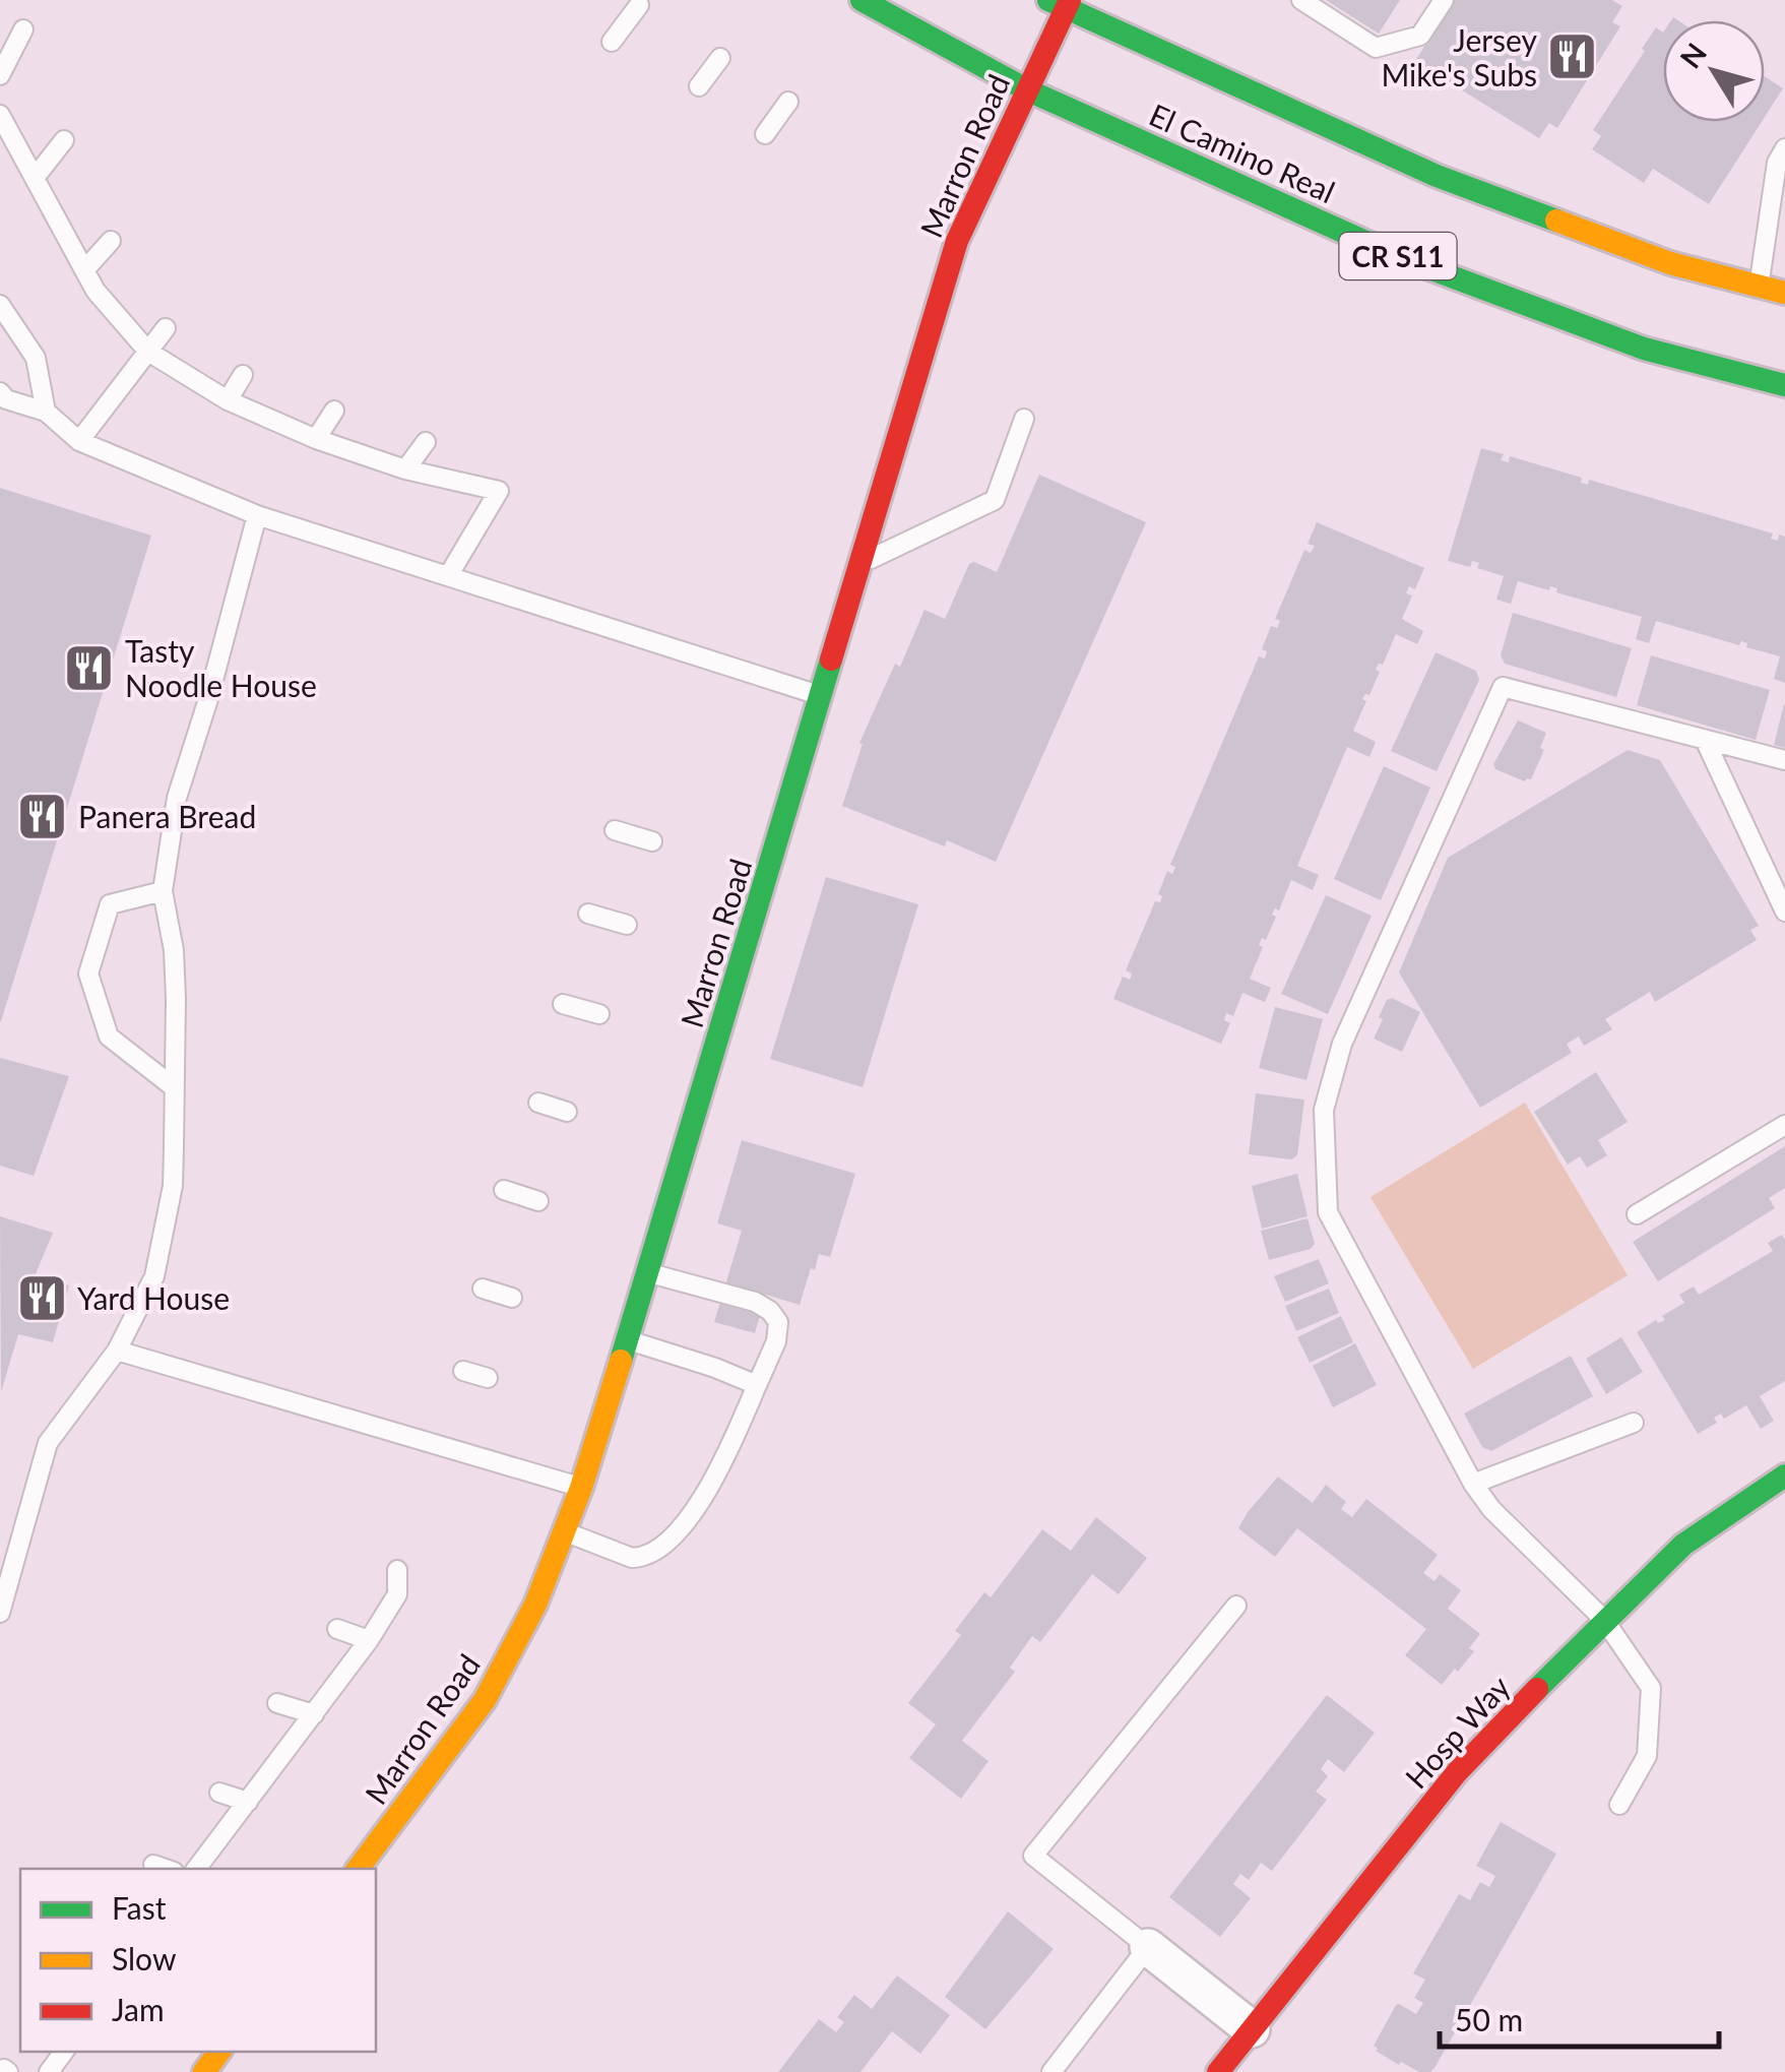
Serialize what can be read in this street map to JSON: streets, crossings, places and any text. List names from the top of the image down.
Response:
{
  "streets": {
    "main road": [
      "El Camino Real",
      "Marron Road",
      "CR S11",
      "Hosp Way"
    ]
  },
  "crossings": [
    ["El Camino Real", "Marron Road"]
  ],
  "places": {
    "restaurant": [
      "Jersey Mike's Subs",
      "Tasty Noodle House",
      "Panera Bread",
      "Yard House"
    ]
  },
  "legend": ["Fast", "Slow", "Jam"],
  "scale_bar": "50 m",
  "north": "top left"
}
